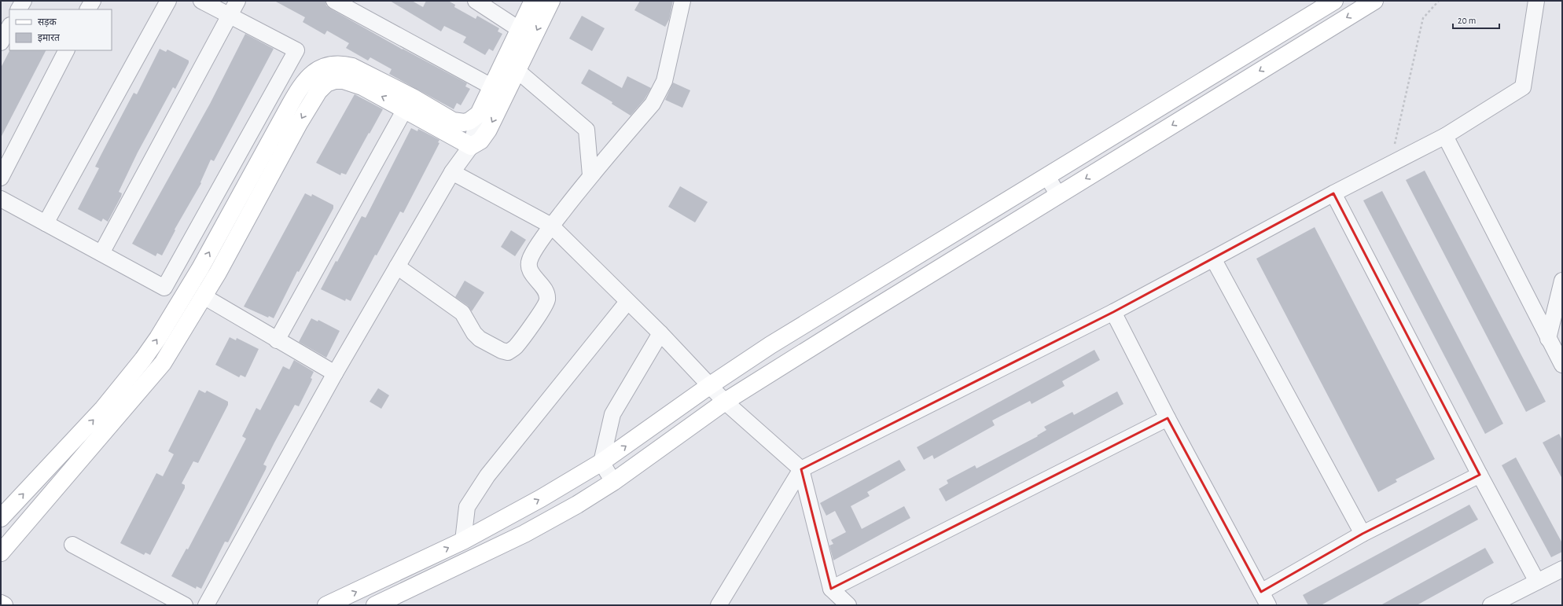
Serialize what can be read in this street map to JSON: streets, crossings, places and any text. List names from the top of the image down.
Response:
{
  "legend": ["सड़क", "इमारत"],
  "scale_bar": "20 m"
}
